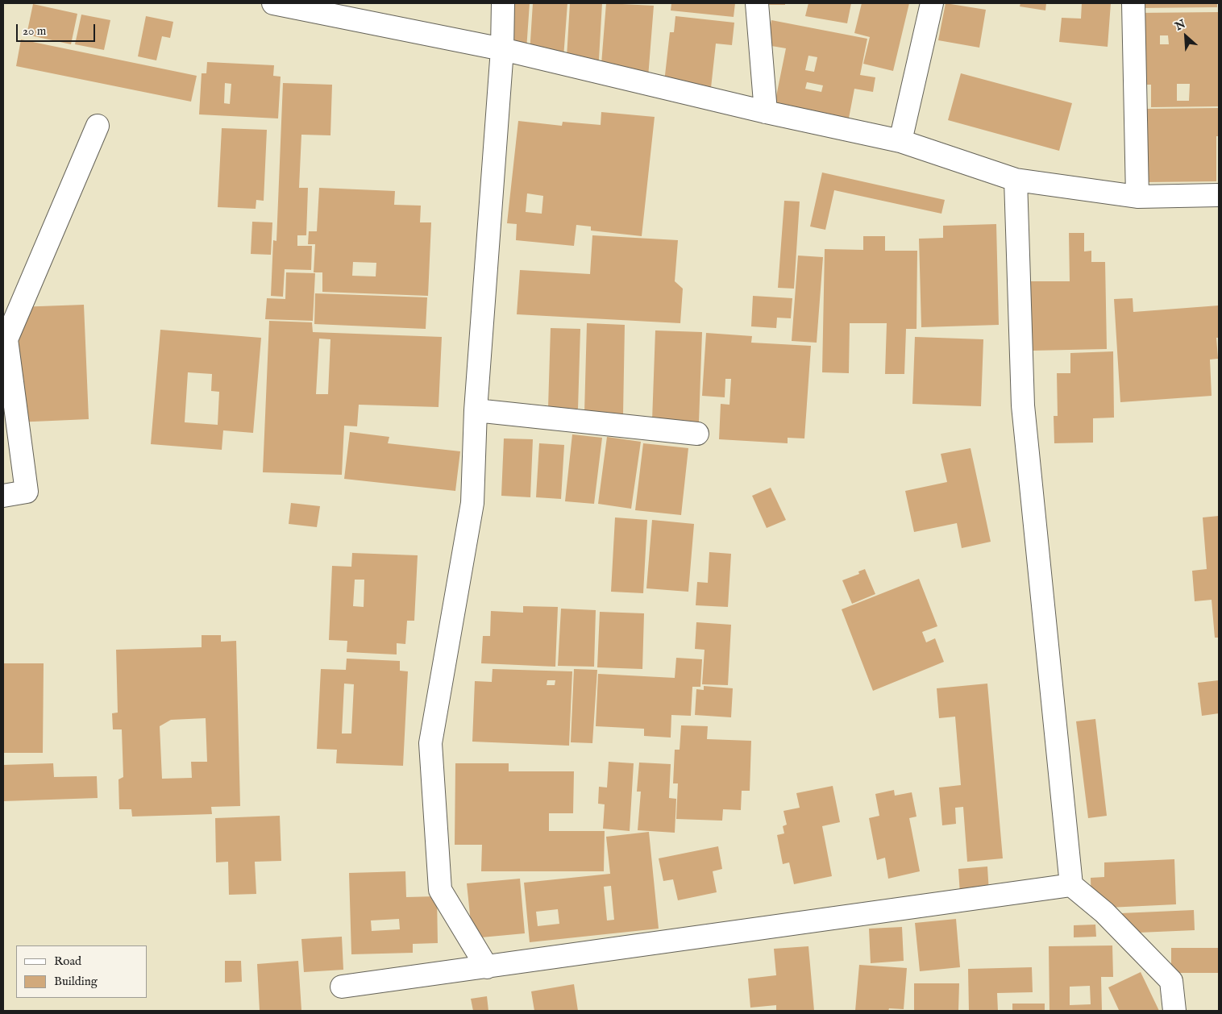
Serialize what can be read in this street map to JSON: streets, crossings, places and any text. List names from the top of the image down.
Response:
{
  "legend": ["Road", "Building"],
  "scale_bar": "20 m",
  "north": "top left"
}
